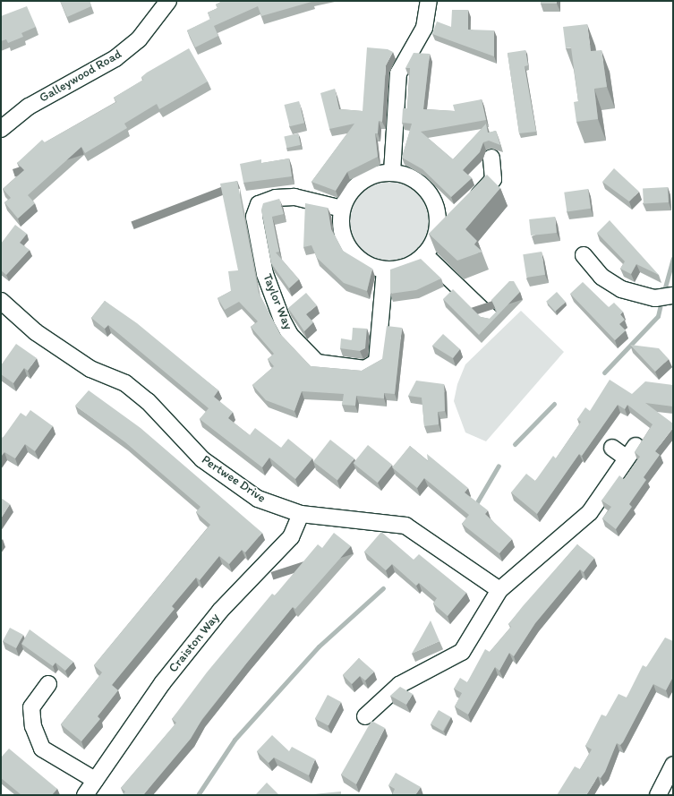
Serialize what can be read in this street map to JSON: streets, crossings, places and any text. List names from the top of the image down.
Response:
{
  "streets": {
    "street": [
      "Galleywood Road",
      "Taylor Way",
      "Pertwee Drive",
      "Craiston Way"
    ]
  },
  "crossings": [
    ["Pertwee Drive", "Craiston Way"]
  ]
}
